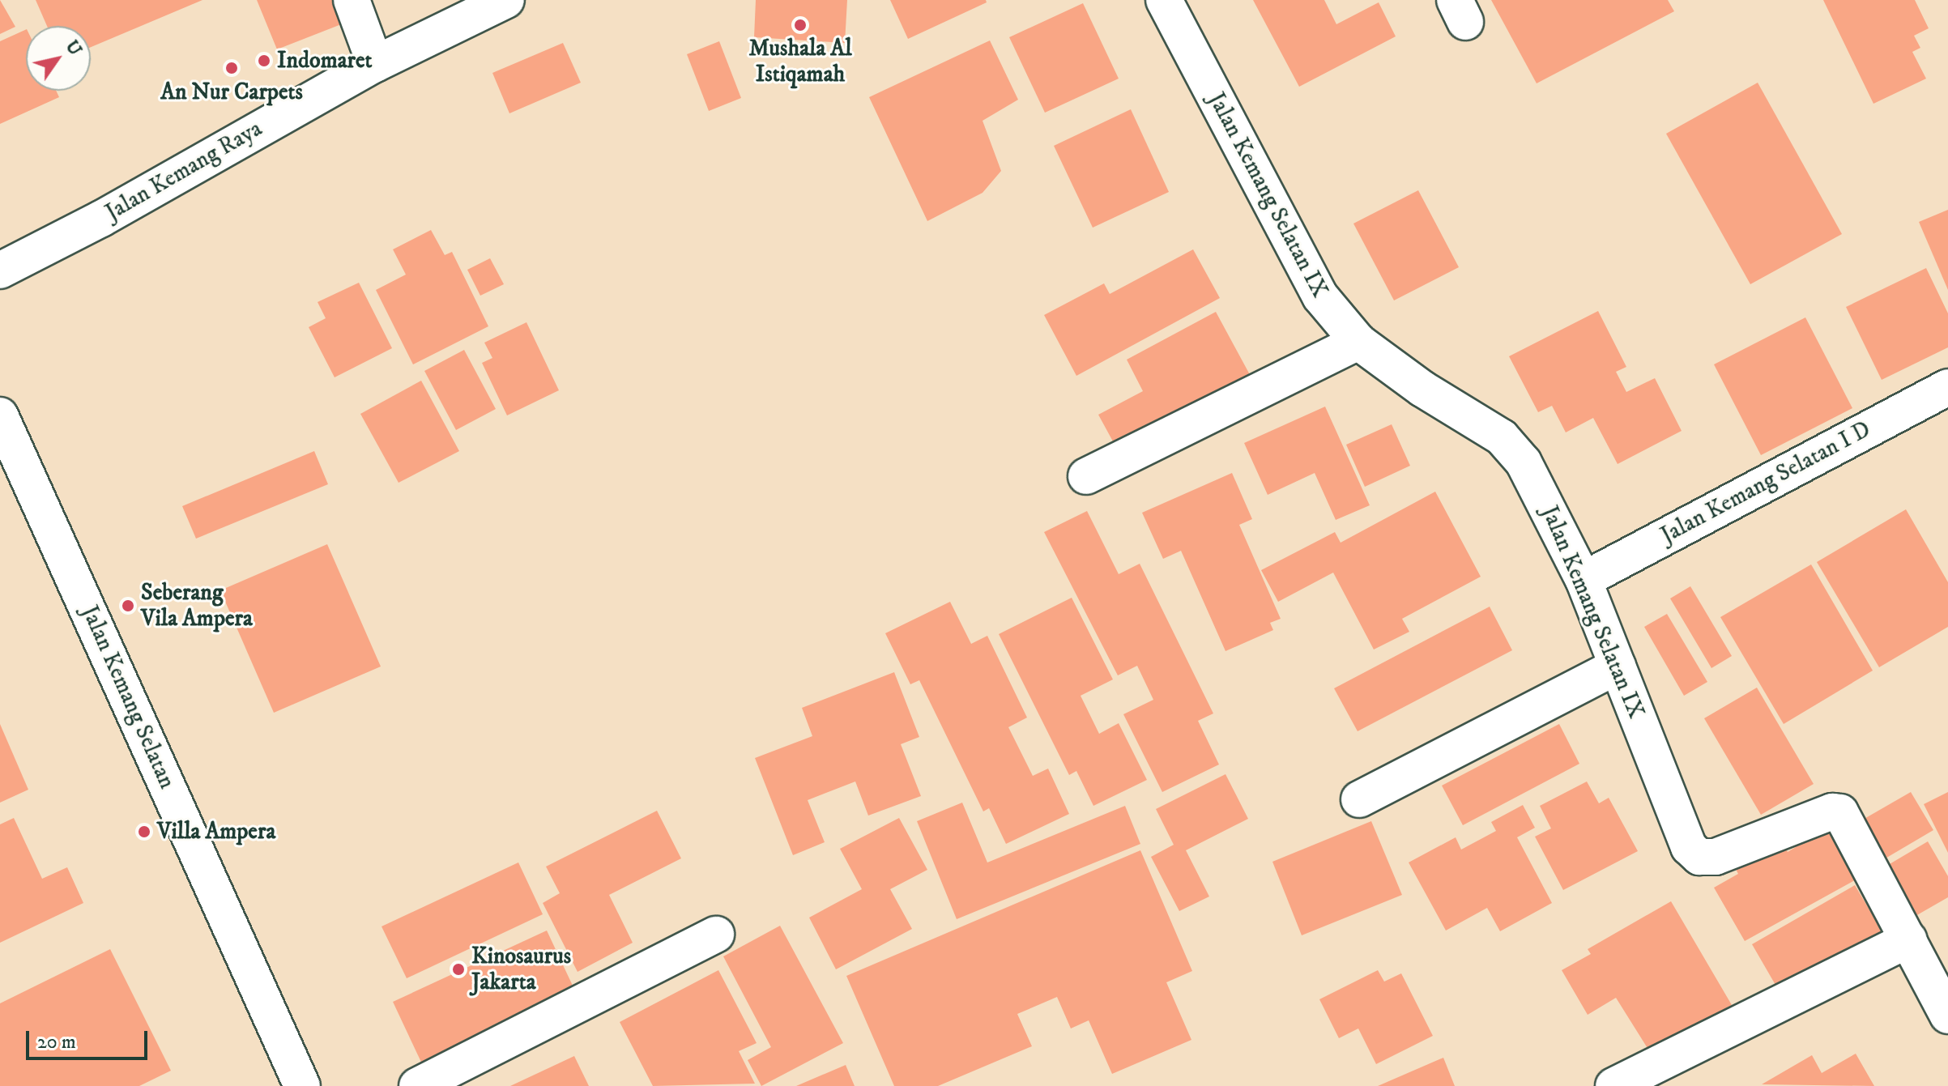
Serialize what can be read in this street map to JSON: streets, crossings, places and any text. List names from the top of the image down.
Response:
{
  "streets": {
    "street": [
      "Jalan Kemang Raya",
      "Jalan Kemang Selatan IX",
      "Jalan Kemang Selatan I D",
      "Jalan Kemang Selatan"
    ]
  },
  "crossings": [
    ["Jalan Kemang Selatan IX", "Jalan Kemang Selatan I D"]
  ],
  "places": [
    "Mushala Al Istiqamah",
    "Indomaret",
    "An Nur Carpets",
    "Seberang Vila Ampera",
    "Villa Ampera",
    "Kinosaurus Jakarta"
  ],
  "scale_bar": "20 m",
  "north": "top right"
}
